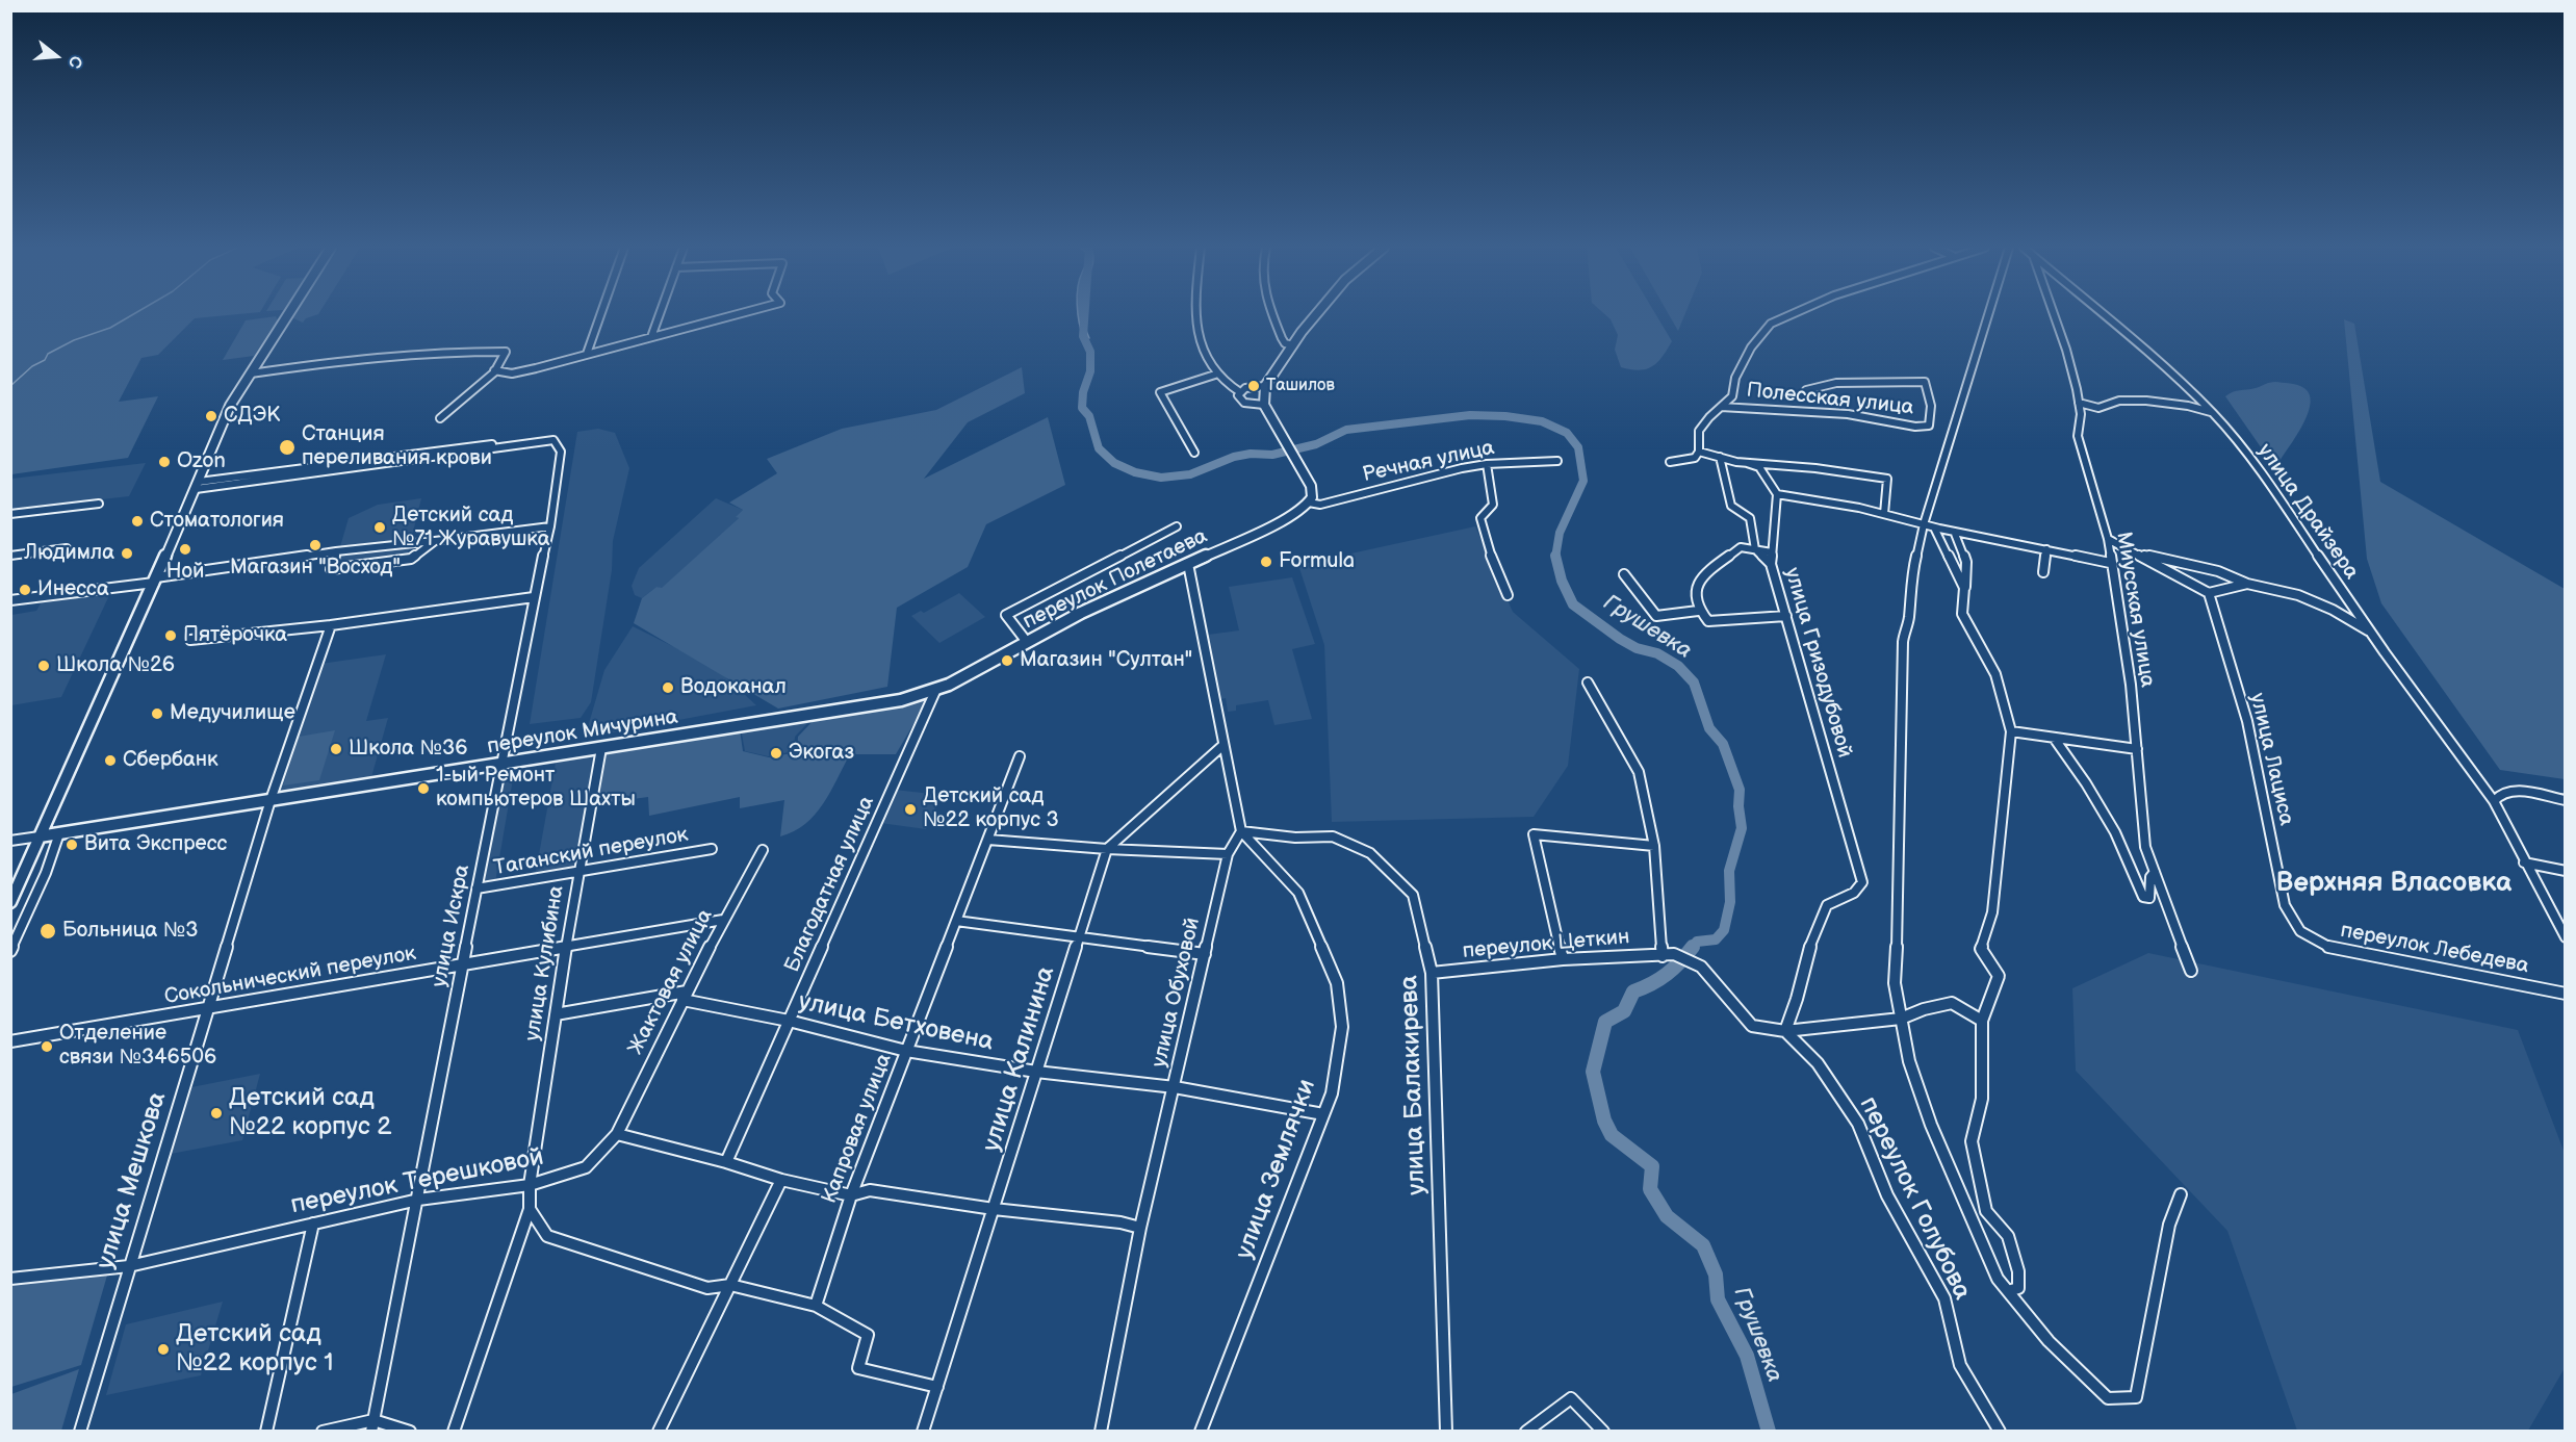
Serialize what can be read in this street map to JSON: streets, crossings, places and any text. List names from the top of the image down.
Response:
{
  "streets": {
    "main road": ["переулок Полетаева", "переулок Мичурина"],
    "street": [
      "Полесская улица",
      "Речная улица",
      "улица Драйзера",
      "Миусская улица",
      "улица Гризодубовой",
      "улица Лациса",
      "Таганский переулок",
      "Благодатная улица",
      "улица Искра",
      "переулок Цеткин",
      "переулок Лебедева",
      "улица Кулибина",
      "Сокольнический переулок",
      "Жактовая улица",
      "улица Обуховой",
      "улица Бетховена",
      "улица Калинина",
      "улица Балакирева",
      "Капровая улица",
      "улица Землячки",
      "улица Мешкова",
      "переулок Терешковой",
      "переулок Голубова"
    ]
  },
  "crossings": [
    ["Речная улица", "переулок Полетаева"],
    ["улица Драйзера", "улица Лациса"],
    ["переулок Полетаева", "переулок Мичурина"],
    ["переулок Полетаева", "Благодатная улица"],
    ["улица Гризодубовой", "переулок Цеткин"],
    ["улица Гризодубовой", "переулок Голубова"],
    ["переулок Мичурина", "Благодатная улица"],
    ["переулок Мичурина", "улица Искра"],
    ["переулок Мичурина", "улица Кулибина"],
    ["переулок Мичурина", "улица Мешкова"],
    ["улица Лациса", "переулок Лебедева"],
    ["Таганский переулок", "улица Искра"],
    ["Таганский переулок", "улица Кулибина"],
    ["Благодатная улица", "улица Бетховена"],
    ["улица Искра", "Сокольнический переулок"],
    ["улица Искра", "переулок Терешковой"],
    ["переулок Цеткин", "улица Балакирева"],
    ["переулок Цеткин", "переулок Голубова"],
    ["улица Кулибина", "Сокольнический переулок"],
    ["улица Кулибина", "переулок Терешковой"],
    ["Сокольнический переулок", "Жактовая улица"],
    ["Сокольнический переулок", "улица Мешкова"],
    ["Жактовая улица", "улица Бетховена"],
    ["Жактовая улица", "переулок Терешковой"],
    ["улица Обуховой", "улица Бетховена"],
    ["улица Обуховой", "улица Балакирева"],
    ["улица Обуховой", "улица Землячки"],
    ["улица Бетховена", "улица Калинина"],
    ["улица Бетховена", "Капровая улица"],
    ["улица Бетховена", "улица Землячки"],
    ["улица Балакирева", "улица Землячки"],
    ["улица Мешкова", "переулок Терешковой"]
  ],
  "districts": ["Верхняя Власовка"],
  "water": ["Грушевка"],
  "places": [
    "Ташилов",
    "СДЭК",
    "Станция переливания крови",
    "Ozon",
    "Стоматология",
    "Детский сад №71 Журавушка",
    "Магазин \"Восход\"",
    "Ной",
    "Людимла",
    "Formula",
    "Инесса",
    "Пятёрочка",
    "Магазин \"Султан\"",
    "Школа №26",
    "Водоканал",
    "Медучилище",
    "Школа №36",
    "Экогаз",
    "Сбербанк",
    "1-ый Ремонт компьютеров Шахты",
    "Детский сад №22 корпус 3",
    "Вита Экспресс",
    "Больница №3",
    "Отделение связи №346506",
    "Детский сад №22 корпус 2",
    "Детский сад №22 корпус 1"
  ],
  "north": "right"
}
